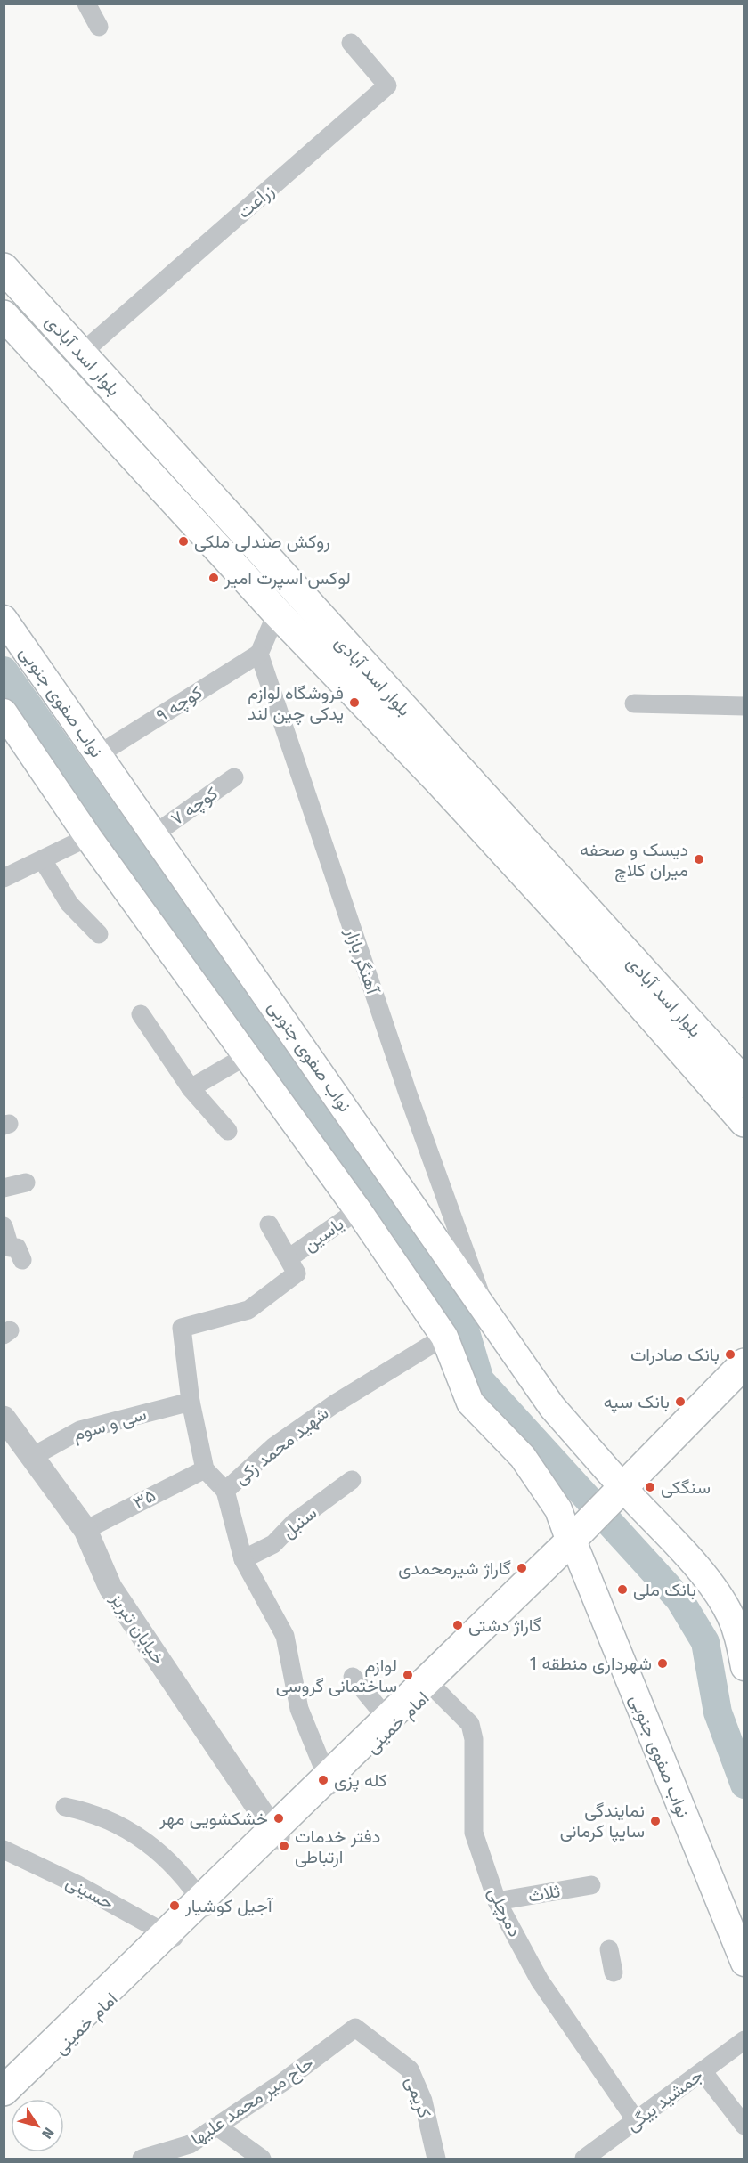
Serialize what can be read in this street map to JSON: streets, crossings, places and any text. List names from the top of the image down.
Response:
{
  "streets": {
    "main road": ["بلوار اسد آبادی", "نواب صفوی جنوبی", "امام خمینی"],
    "street": [
      "زراعت",
      "کوچه ۹",
      "کوچه ۷",
      "آهنگر بازار",
      "یاسین",
      "سی و سوم",
      "شهید محمد زکی",
      "۳۵",
      "سنبل",
      "خیابان تبریز",
      "حسینی",
      "ثلاث",
      "دمرچلی",
      "کریمی",
      "جمشید بیگی",
      "حاج میر محمد علیها"
    ]
  },
  "crossings": [
    ["زراعت", "بلوار اسد آبادی"],
    ["نواب صفوی جنوبی", "کوچه ۹"],
    ["نواب صفوی جنوبی", "کوچه ۷"],
    ["نواب صفوی جنوبی", "آهنگر بازار"],
    ["نواب صفوی جنوبی", "یاسین"],
    ["نواب صفوی جنوبی", "شهید محمد زکی"],
    ["نواب صفوی جنوبی", "امام خمینی"],
    ["کوچه ۹", "آهنگر بازار"],
    ["سی و سوم", "خیابان تبریز"],
    ["شهید محمد زکی", "سنبل"],
    ["شهید محمد زکی", "امام خمینی"],
    ["۳۵", "خیابان تبریز"],
    ["خیابان تبریز", "امام خمینی"],
    ["امام خمینی", "حسینی"],
    ["امام خمینی", "دمرچلی"],
    ["ثلاث", "دمرچلی"],
    ["دمرچلی", "جمشید بیگی"],
    ["کریمی", "حاج میر محمد علیها"]
  ],
  "places": [
    "روکش صندلی ملکی",
    "لوکس اسپرت امیر",
    "فروشگاه لوازم یدکی چین لند",
    "دیسک و صحفه میران کلاچ",
    "بانک صادرات",
    "بانک سپه",
    "سنگکی",
    "گاراژ شیرمحمدی",
    "بانک ملی",
    "گاراژ دشتی",
    "شهرداری منطقه 1",
    "لوازم ساختمانی گروسی",
    "کله پزی",
    "خشکشویی مهر",
    "نمایندگی سایپا کرمانی",
    "دفتر خدمات ارتباطی",
    "آجیل کوشیار"
  ],
  "north": "bottom right"
}
